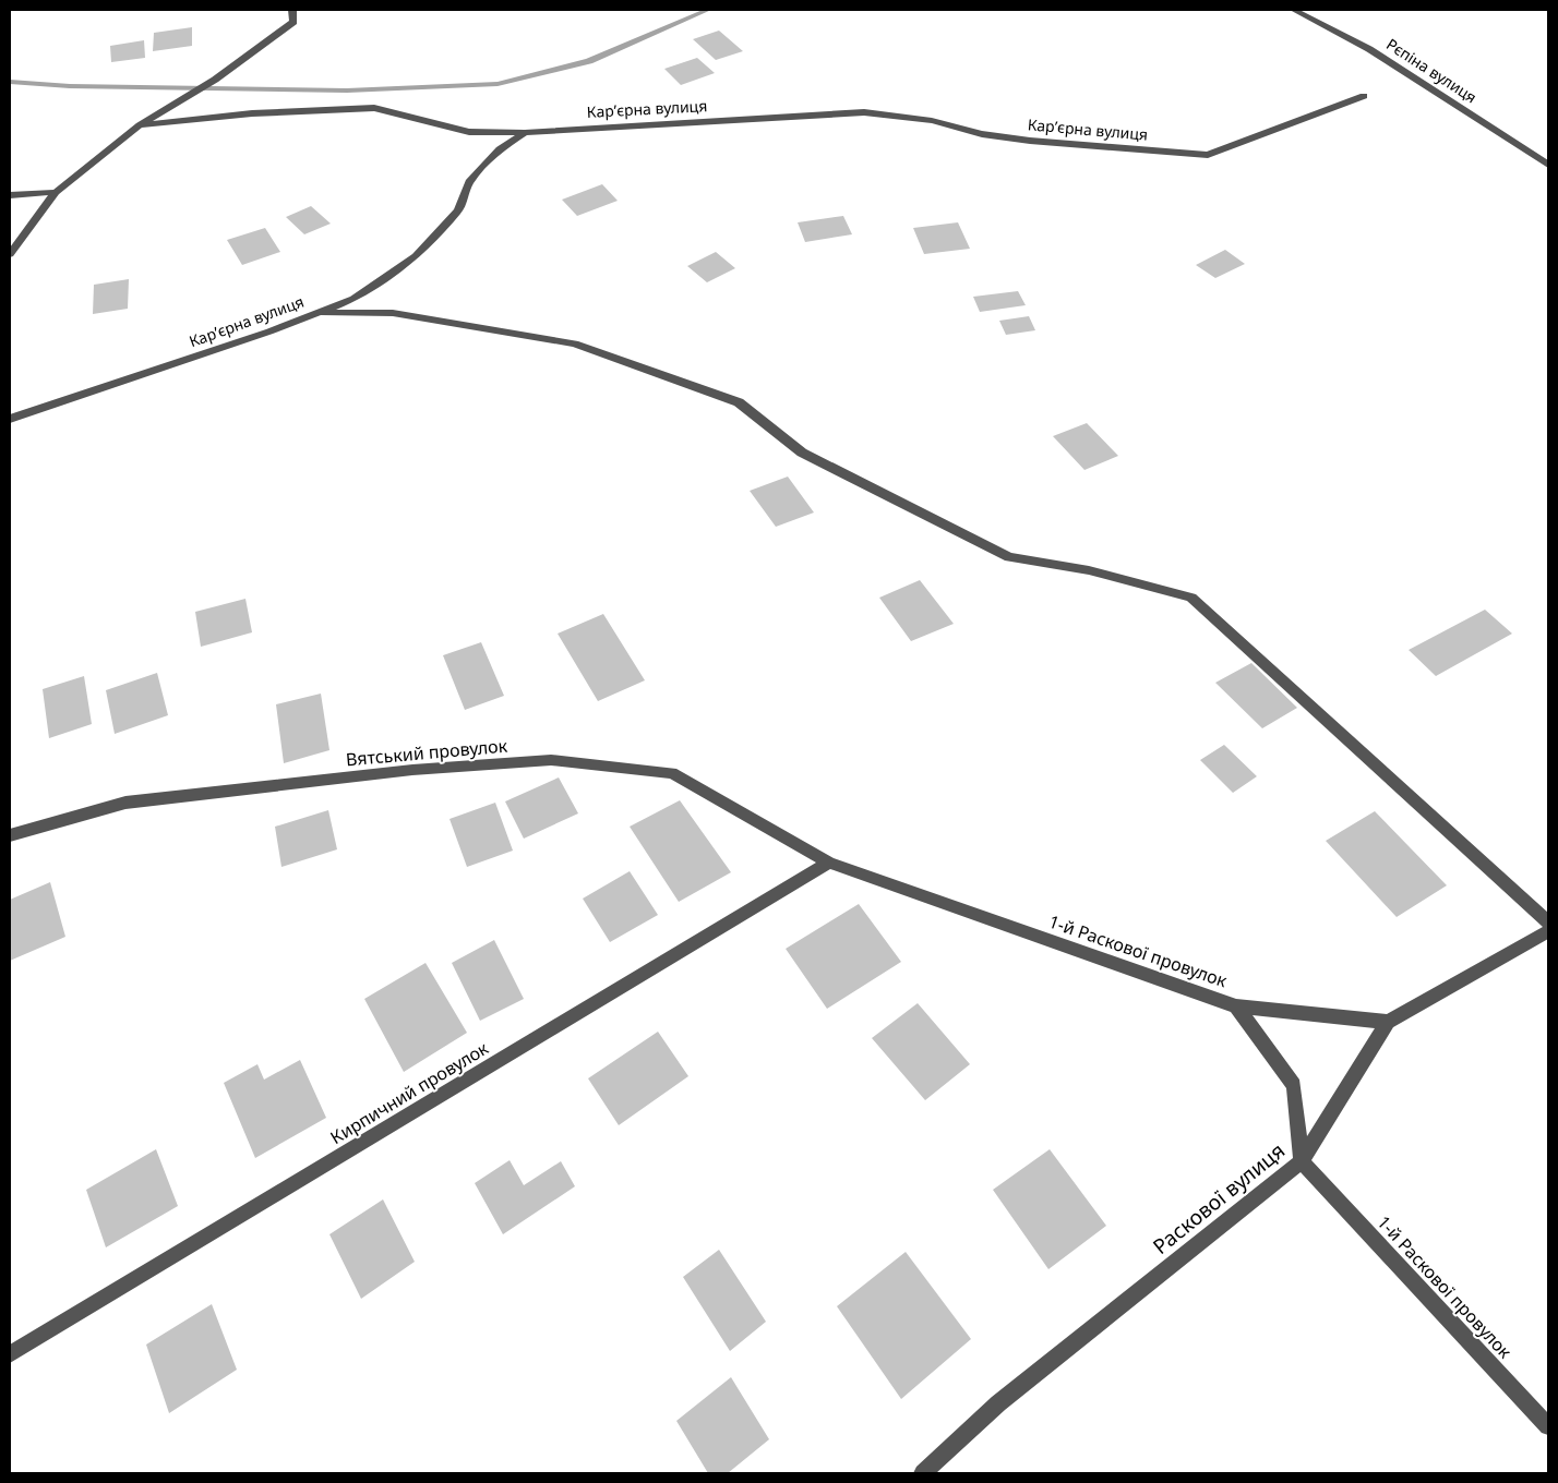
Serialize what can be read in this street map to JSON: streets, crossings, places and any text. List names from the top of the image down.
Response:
{
  "streets": {
    "street": [
      "Рєпіна вулиця",
      "Карʼєрна вулиця",
      "Вятський провулок",
      "1-й Раскової провулок",
      "Кирпичний провулок",
      "Раскової вулиця"
    ]
  },
  "crossings": [
    ["Вятський провулок", "1-й Раскової провулок"],
    ["Вятський провулок", "Кирпичний провулок"],
    ["1-й Раскової провулок", "Кирпичний провулок"],
    ["1-й Раскової провулок", "Раскової вулиця"]
  ]
}
